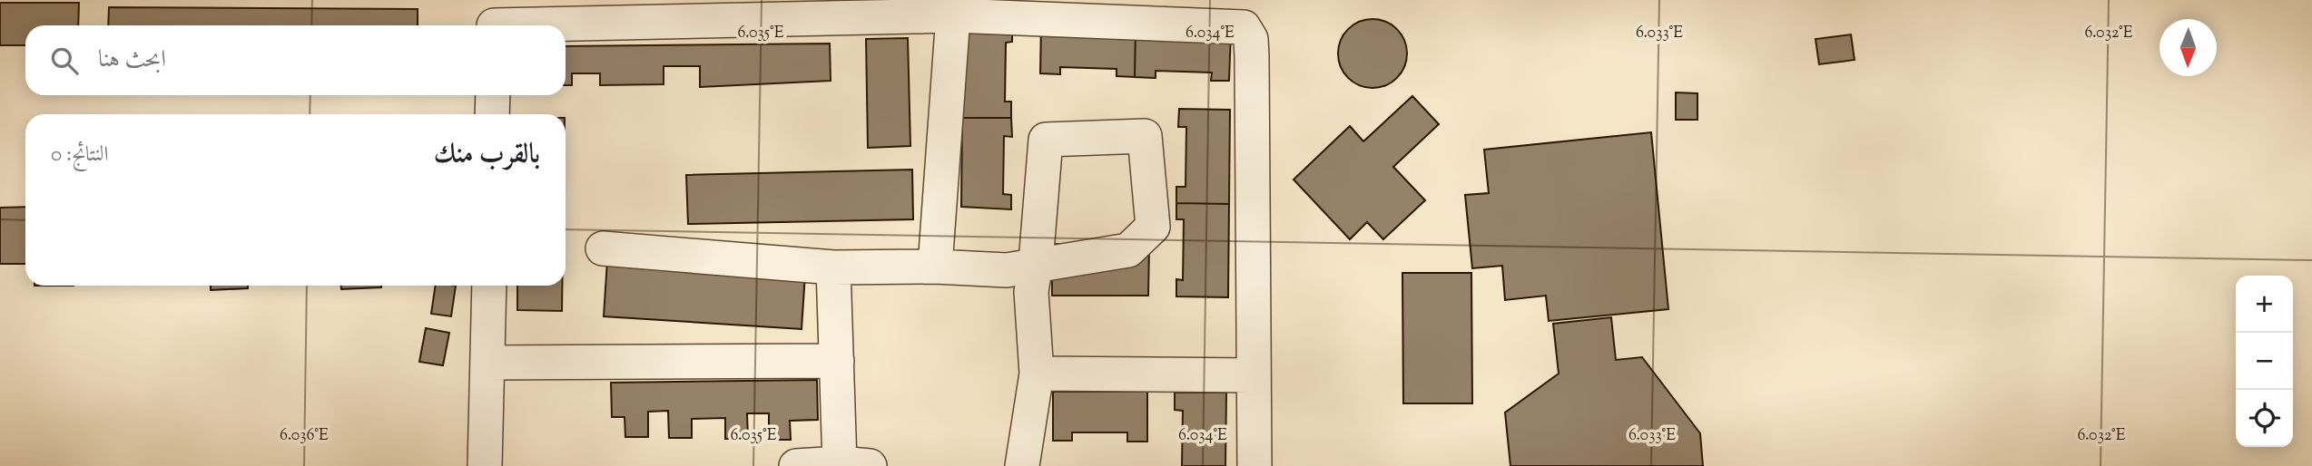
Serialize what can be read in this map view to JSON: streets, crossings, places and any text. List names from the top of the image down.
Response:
{
  "north": "bottom",
  "page": {
    "search": "ابحث هنا",
    "heading": ["بالقرب منك", "النتائج: 0"],
    "map_buttons": ["+", "−"]
  },
  "coordinates": [
    "6.035°E",
    "6.034°E",
    "6.033°E",
    "6.032°E",
    "6.036°E"
  ]
}
